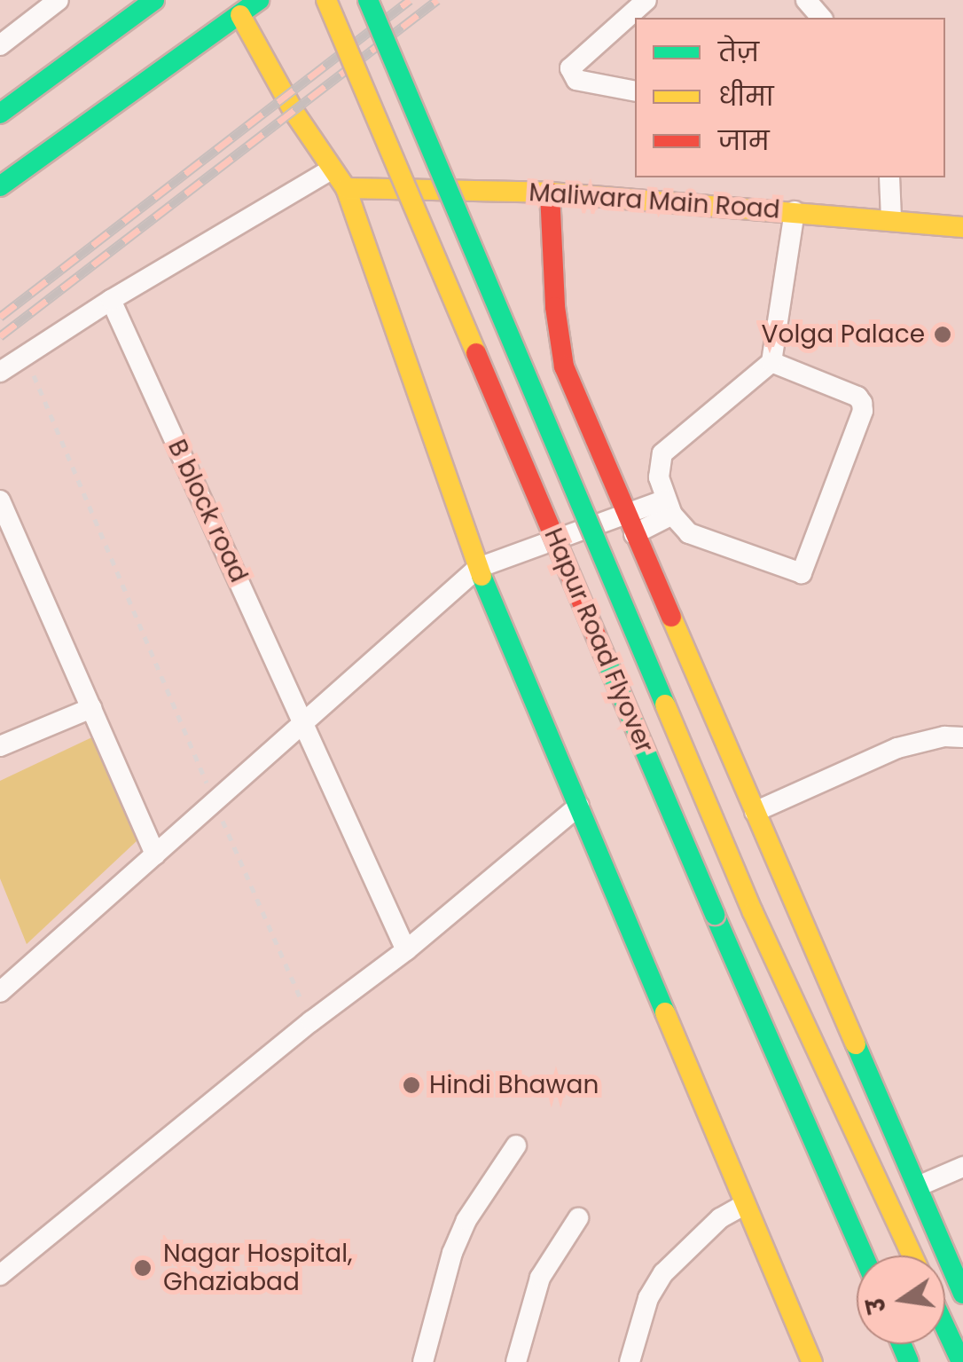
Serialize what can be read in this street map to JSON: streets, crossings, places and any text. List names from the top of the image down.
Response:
{
  "streets": {
    "main road": ["Maliwara Main Road", "Hapur Road Flyover"],
    "street": ["B block road"]
  },
  "places": ["Volga Palace", "Hindi Bhawan", "Nagar Hospital, Ghaziabad"],
  "legend": ["तेज़", "धीमा", "जाम"],
  "north": "left"
}
